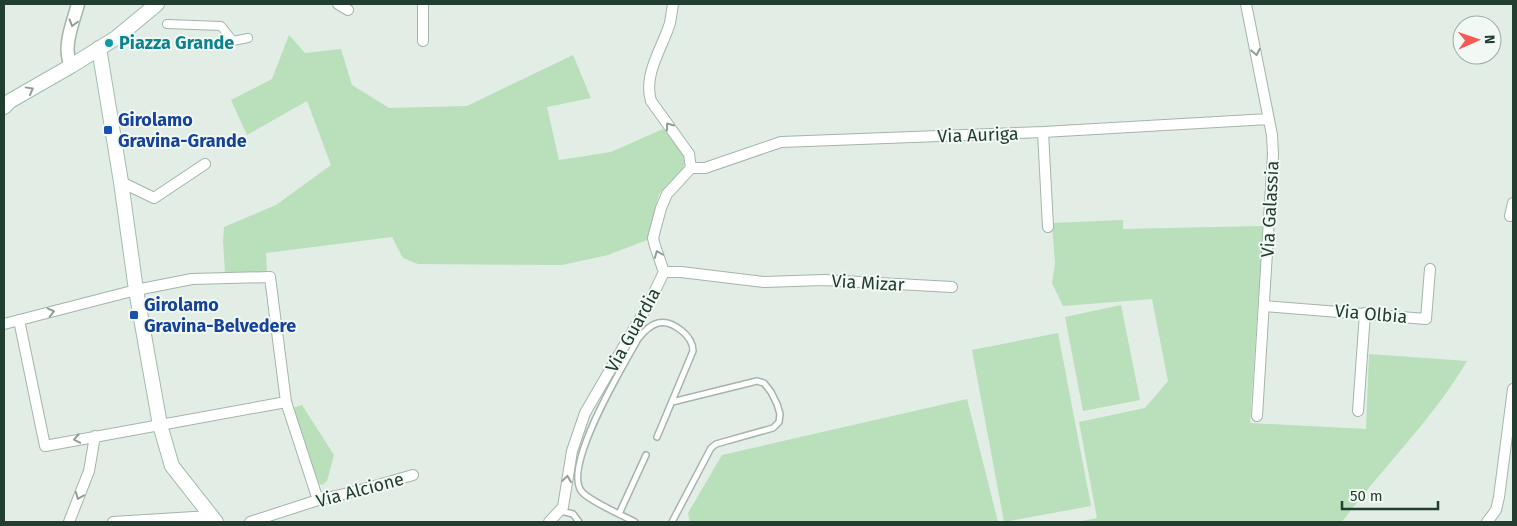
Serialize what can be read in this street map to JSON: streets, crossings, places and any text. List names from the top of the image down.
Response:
{
  "streets": {
    "street": [
      "Via Auriga",
      "Via Galassia",
      "Via Mizar",
      "Via Olbia",
      "Via Guardia",
      "Via Alcione"
    ]
  },
  "crossings": [
    ["Via Auriga", "Via Galassia"],
    ["Via Auriga", "Via Guardia"],
    ["Via Galassia", "Via Olbia"],
    ["Via Mizar", "Via Guardia"]
  ],
  "one_way": ["Via Guardia"],
  "places": {
    "other": ["Piazza Grande"],
    "transit": ["Girolamo Gravina-Grande", "Girolamo Gravina-Belvedere"]
  },
  "scale_bar": "50 m",
  "north": "right"
}
